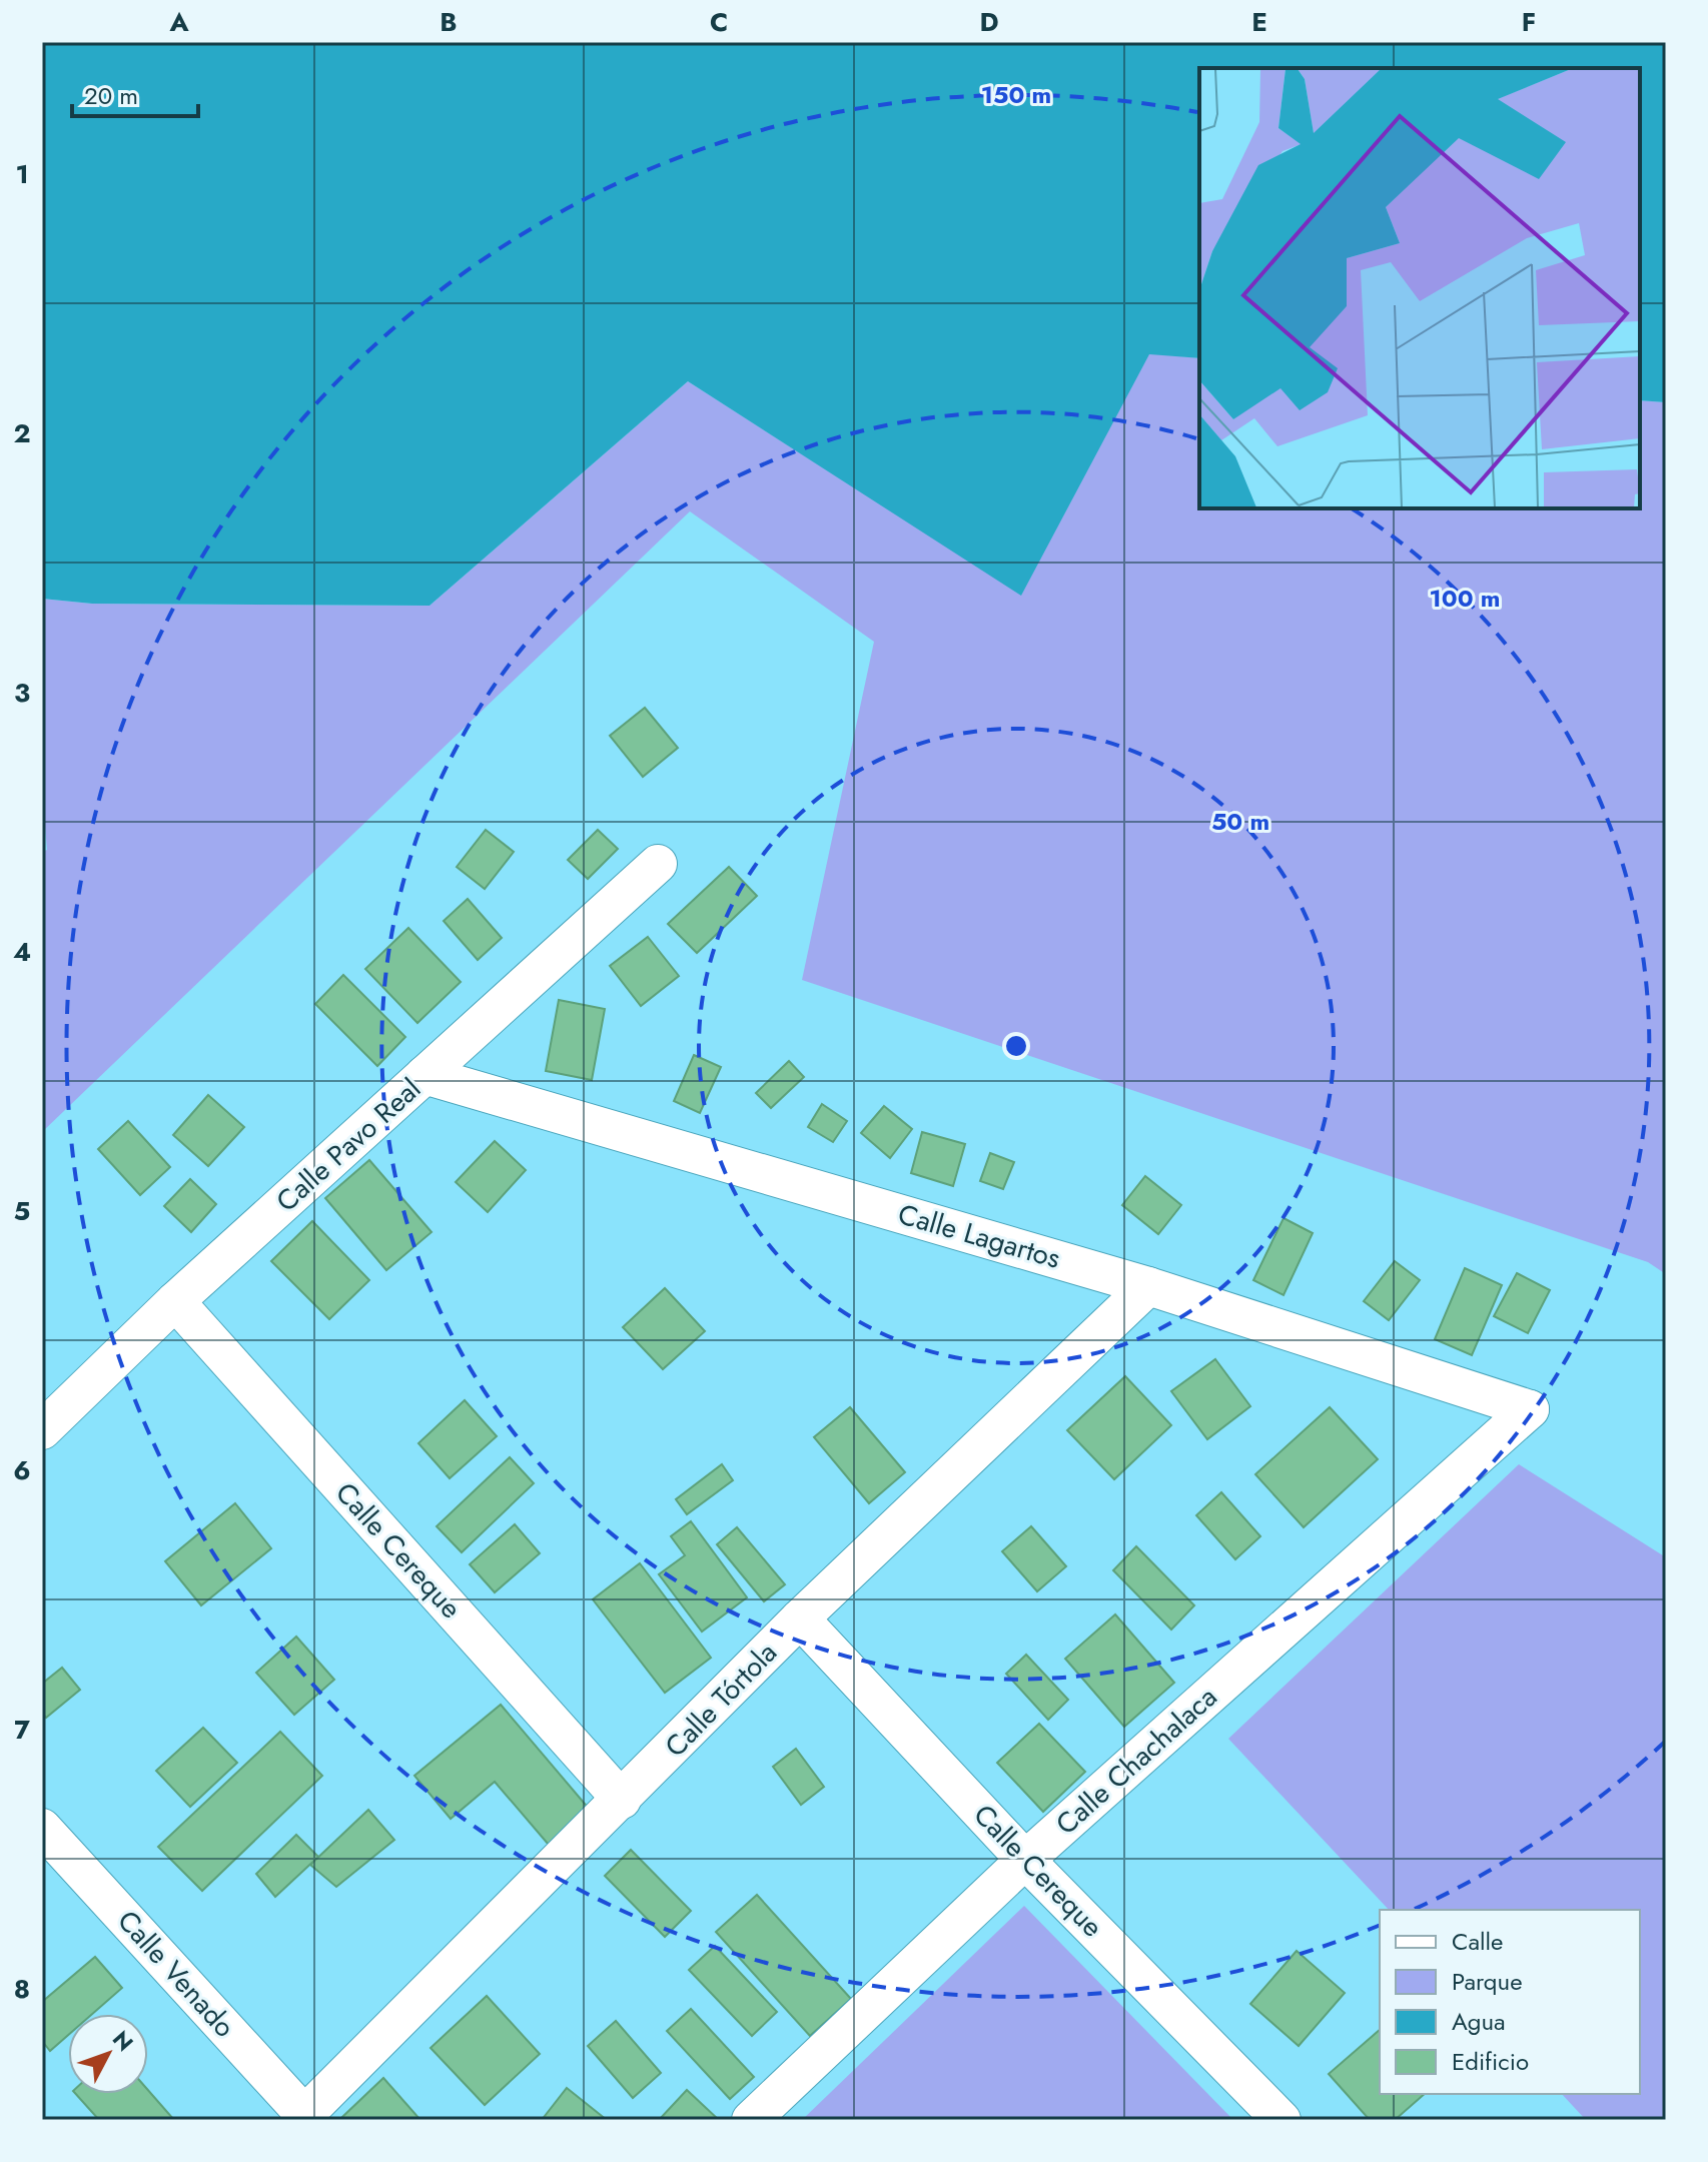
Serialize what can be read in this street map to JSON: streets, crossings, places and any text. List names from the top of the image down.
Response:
{
  "streets": {
    "street": [
      "Calle Pavo Real",
      "Calle Lagartos",
      "Calle Cereque",
      "Calle Tórtola",
      "Calle Chachalaca",
      "Calle Venado"
    ]
  },
  "crossings": [
    ["Calle Pavo Real", "Calle Lagartos"],
    ["Calle Pavo Real", "Calle Cereque"],
    ["Calle Lagartos", "Calle Tórtola"],
    ["Calle Lagartos", "Calle Chachalaca"],
    ["Calle Cereque", "Calle Tórtola"],
    ["Calle Cereque", "Calle Chachalaca"],
    ["Calle Tórtola", "Calle Venado"]
  ],
  "legend": [
    "Calle",
    "Parque",
    "Agua",
    "Edificio"
  ],
  "scale_bar": "20 m",
  "north": "top right",
  "grid": {
    "columns": [
      "A",
      "B",
      "C",
      "D",
      "E",
      "F"
    ],
    "rows": [
      "1",
      "2",
      "3",
      "4",
      "5",
      "6",
      "7",
      "8"
    ]
  },
  "rings": ["150 m", "100 m", "50 m"]
}
